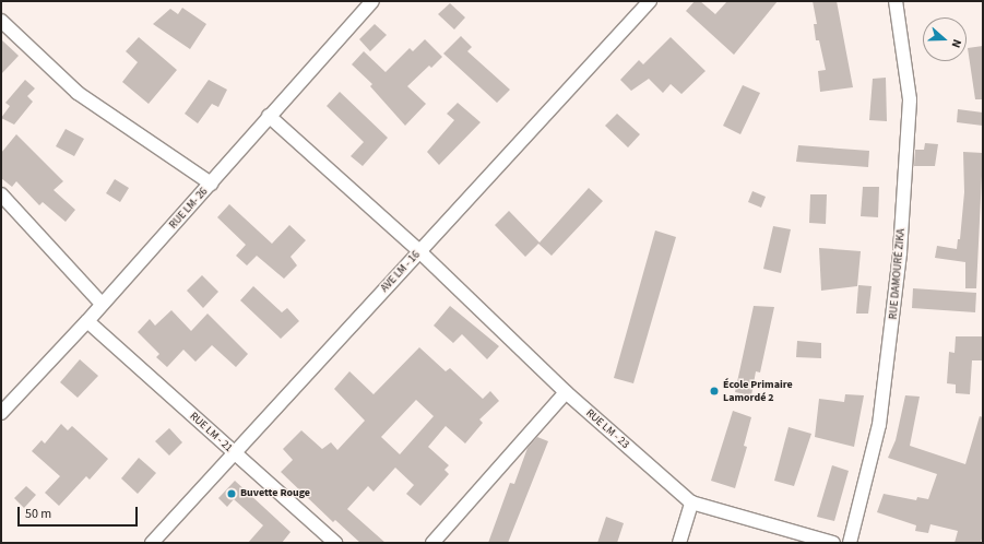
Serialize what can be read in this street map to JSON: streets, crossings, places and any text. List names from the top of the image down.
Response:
{
  "streets": {
    "street": [
      "RUE LM- 26",
      "AVE LM - 16",
      "RUE DAMOURÉ ZIKA",
      "RUE LM - 23",
      "RUE LM - 21"
    ]
  },
  "crossings": [
    ["RUE LM- 26", "RUE LM - 23"],
    ["RUE LM- 26", "RUE LM - 21"],
    ["AVE LM - 16", "RUE LM - 23"],
    ["AVE LM - 16", "RUE LM - 21"]
  ],
  "places": ["École Primaire Lamordé 2", "Buvette Rouge"],
  "scale_bar": "50 m",
  "north": "right"
}
